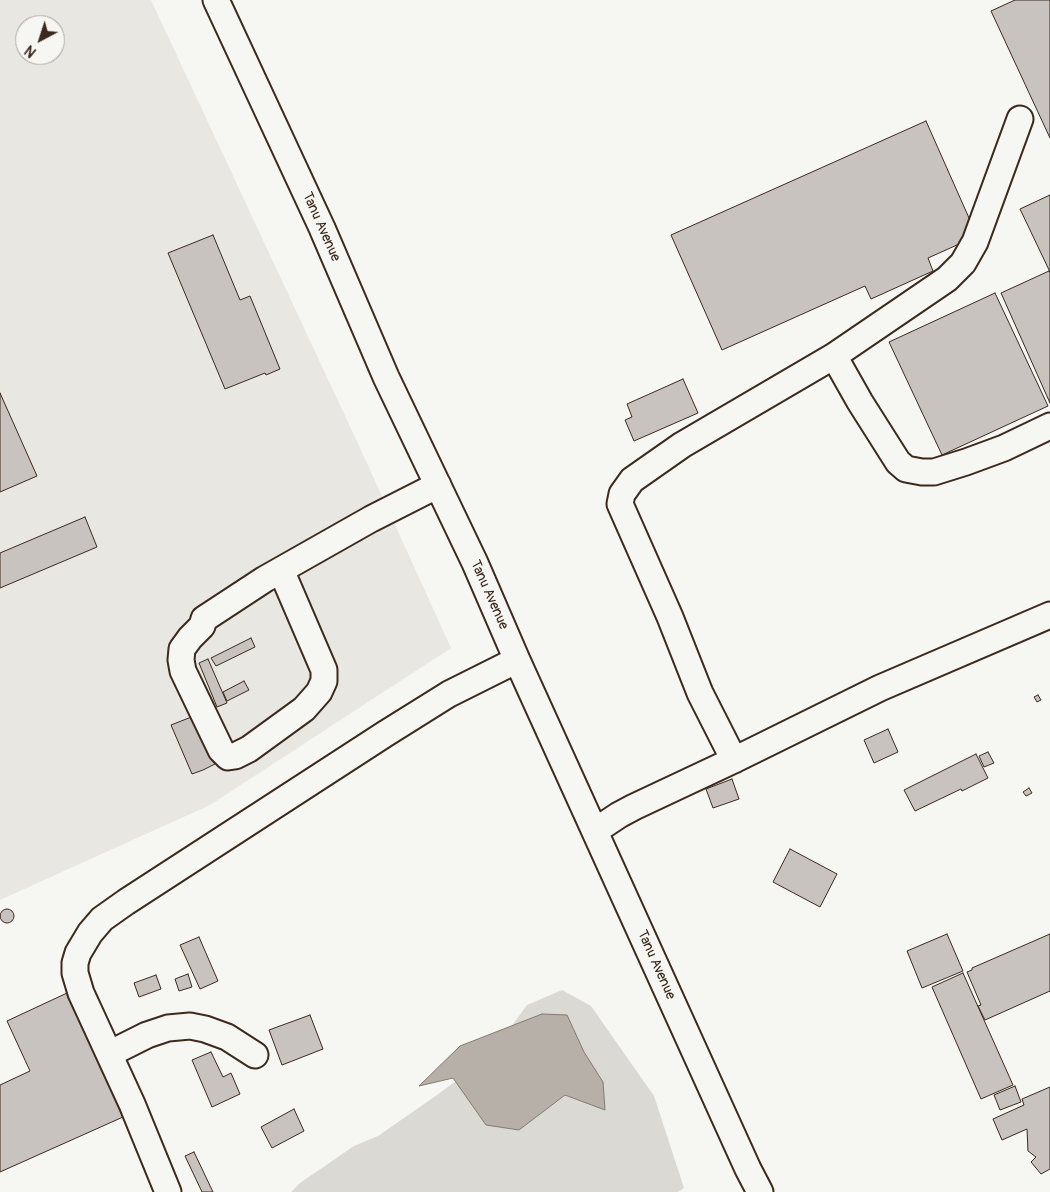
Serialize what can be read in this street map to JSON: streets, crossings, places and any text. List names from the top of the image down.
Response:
{
  "streets": {
    "street": ["Tanu Avenue"]
  },
  "north": "bottom left"
}
